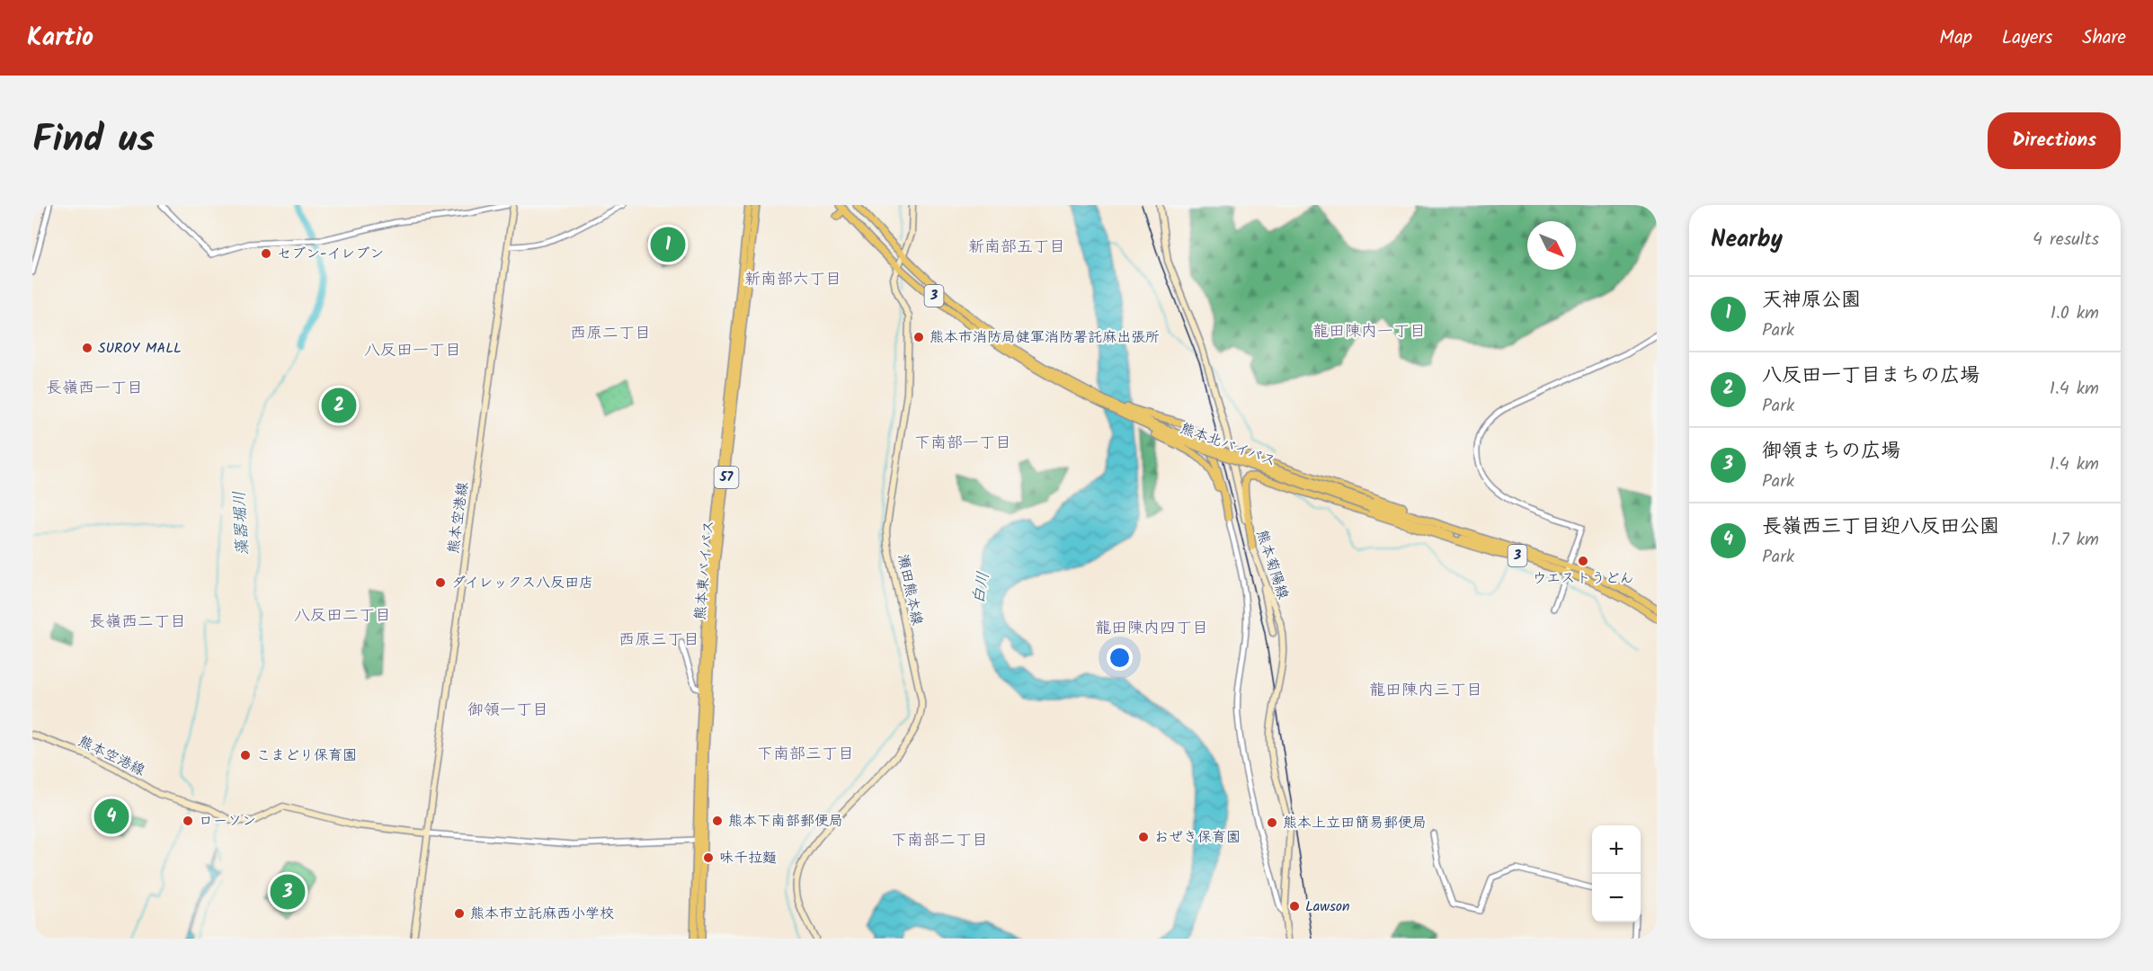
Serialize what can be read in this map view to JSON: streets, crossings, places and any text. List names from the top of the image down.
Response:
{
  "streets": {
    "highway": [
      "3",
      "熊本北バイパス",
      "57",
      "熊本東バイパス"
    ],
    "main road": ["熊本空港線", "熊本菊陽線", "瀬田熊本線"]
  },
  "crossings": [
    ["3", "熊本北バイパス"],
    ["熊本北バイパス", "瀬田熊本線"]
  ],
  "districts": [
    "新南部五丁目",
    "新南部六丁目",
    "龍田陳内一丁目",
    "西原二丁目",
    "八反田一丁目",
    "長嶺西一丁目",
    "下南部一丁目",
    "八反田二丁目",
    "長嶺西二丁目",
    "龍田陳内四丁目",
    "西原三丁目",
    "龍田陳内三丁目",
    "御領一丁目",
    "下南部三丁目",
    "下南部二丁目"
  ],
  "water": ["藻器堀川", "白川"],
  "places": [
    "セブン-イレブン",
    "熊本市消防局健軍消防署託麻出張所",
    "SUROY MALL",
    "ウエストうどん",
    "ダイレックス八反田店",
    "こまどり保育園",
    "ローソン",
    "熊本下南部郵便局",
    "熊本上立田簡易郵便局",
    "おぜき保育園",
    "味千拉麵",
    "Lawson",
    "熊本市立託麻西小学校"
  ],
  "north": "bottom right",
  "page": {
    "header": "Kartio",
    "nav": ["Map", "Layers", "Share"],
    "title": "Find us",
    "buttons": "Directions",
    "heading": ["Nearby", "4 results"],
    "pins": [
      "1",
      "2",
      "4",
      "3"
    ],
    "list": [
      {
        "mark": "1",
        "name": "天神原公園",
        "note": "Park",
        "value": "1.0 km"
      },
      {
        "mark": "2",
        "name": "八反田一丁目まちの広場",
        "note": "Park",
        "value": "1.4 km"
      },
      {
        "mark": "3",
        "name": "御領まちの広場",
        "note": "Park",
        "value": "1.4 km"
      },
      {
        "mark": "4",
        "name": "長嶺西三丁目迎八反田公園",
        "note": "Park",
        "value": "1.7 km"
      }
    ],
    "map_buttons": ["+", "−"]
  }
}
